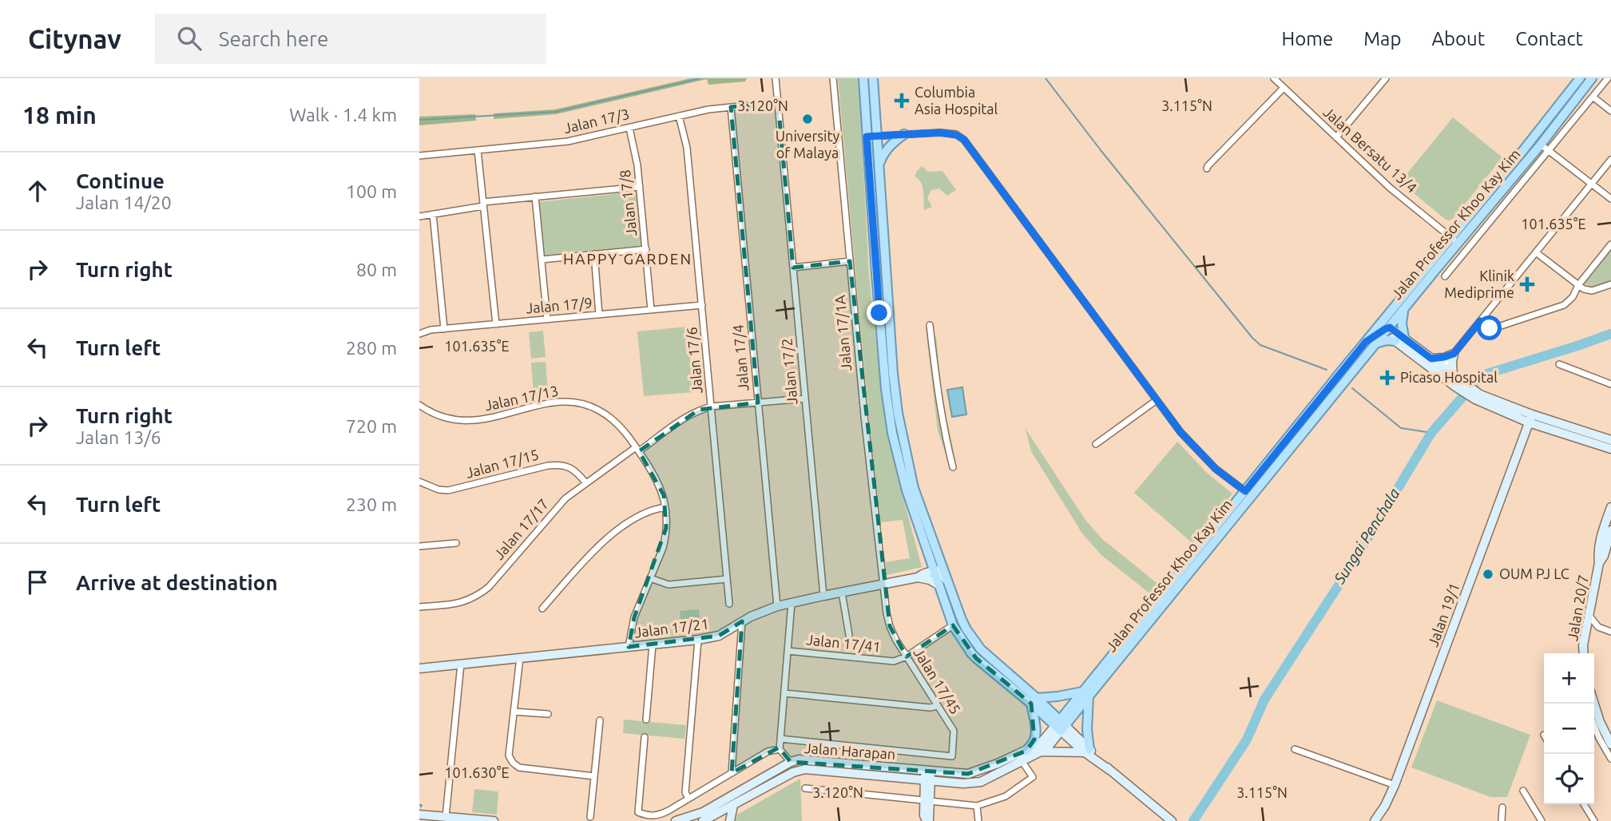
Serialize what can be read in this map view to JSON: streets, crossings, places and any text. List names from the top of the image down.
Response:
{
  "streets": {
    "main road": [
      "Jalan Professor Khoo Kay Kim",
      "Jalan 20/7",
      "Jalan 19/1",
      "Jalan 17/21",
      "Jalan Harapan"
    ],
    "street": [
      "Jalan 17/3",
      "Jalan Bersatu 13/4",
      "Jalan 17/8",
      "Jalan 17/9",
      "Jalan 17/1A",
      "Jalan 17/4",
      "Jalan 17/6",
      "Jalan 17/2",
      "Jalan 17/13",
      "Jalan 17/15",
      "Jalan 17/17",
      "Jalan 17/41",
      "Jalan 17/45"
    ]
  },
  "crossings": [
    ["Jalan 17/3", "Jalan 17/8"],
    ["Jalan 17/3", "Jalan 17/4"],
    ["Jalan 17/3", "Jalan 17/6"],
    ["Jalan 17/3", "Jalan 17/2"],
    ["Jalan Bersatu 13/4", "Jalan Professor Khoo Kay Kim"],
    ["Jalan 17/8", "Jalan 17/9"],
    ["Jalan Professor Khoo Kay Kim", "Jalan Harapan"],
    ["Jalan 17/9", "Jalan 17/6"],
    ["Jalan 17/1A", "Jalan 17/21"],
    ["Jalan 17/1A", "Jalan 17/45"],
    ["Jalan 17/4", "Jalan 17/17"],
    ["Jalan 17/4", "Jalan 17/21"],
    ["Jalan 17/6", "Jalan 17/17"],
    ["Jalan 17/2", "Jalan 17/17"],
    ["Jalan 17/2", "Jalan 17/21"],
    ["Jalan 17/13", "Jalan 17/17"],
    ["Jalan 17/13", "Jalan 17/21"],
    ["Jalan 17/15", "Jalan 17/17"],
    ["Jalan 17/21", "Jalan 17/45"],
    ["Jalan 17/41", "Jalan 17/45"]
  ],
  "districts": ["HAPPY GARDEN"],
  "water": ["Sungai Penchala"],
  "places": {
    "health": ["Columbia Asia Hospital", "Klinik Mediprime", "Picaso Hospital"],
    "other": ["University of Malaya", "OUM PJ LC"]
  },
  "page": {
    "header": "Citynav",
    "search": "Search here",
    "nav": [
      "Home",
      "Map",
      "About",
      "Contact"
    ],
    "heading": ["18 min", "Walk · 1.4 km"],
    "list": [
      ["Continue", "Jalan 14/20", "100 m"],
      ["Turn right", "80 m"],
      ["Turn left", "280 m"],
      ["Turn right", "Jalan 13/6", "720 m"],
      ["Turn left", "230 m"],
      "Arrive at destination"
    ],
    "map_buttons": ["+", "−"]
  },
  "coordinates": [
    "3.120°N",
    "3.115°N",
    "101.635°E",
    "101.630°E"
  ]
}
